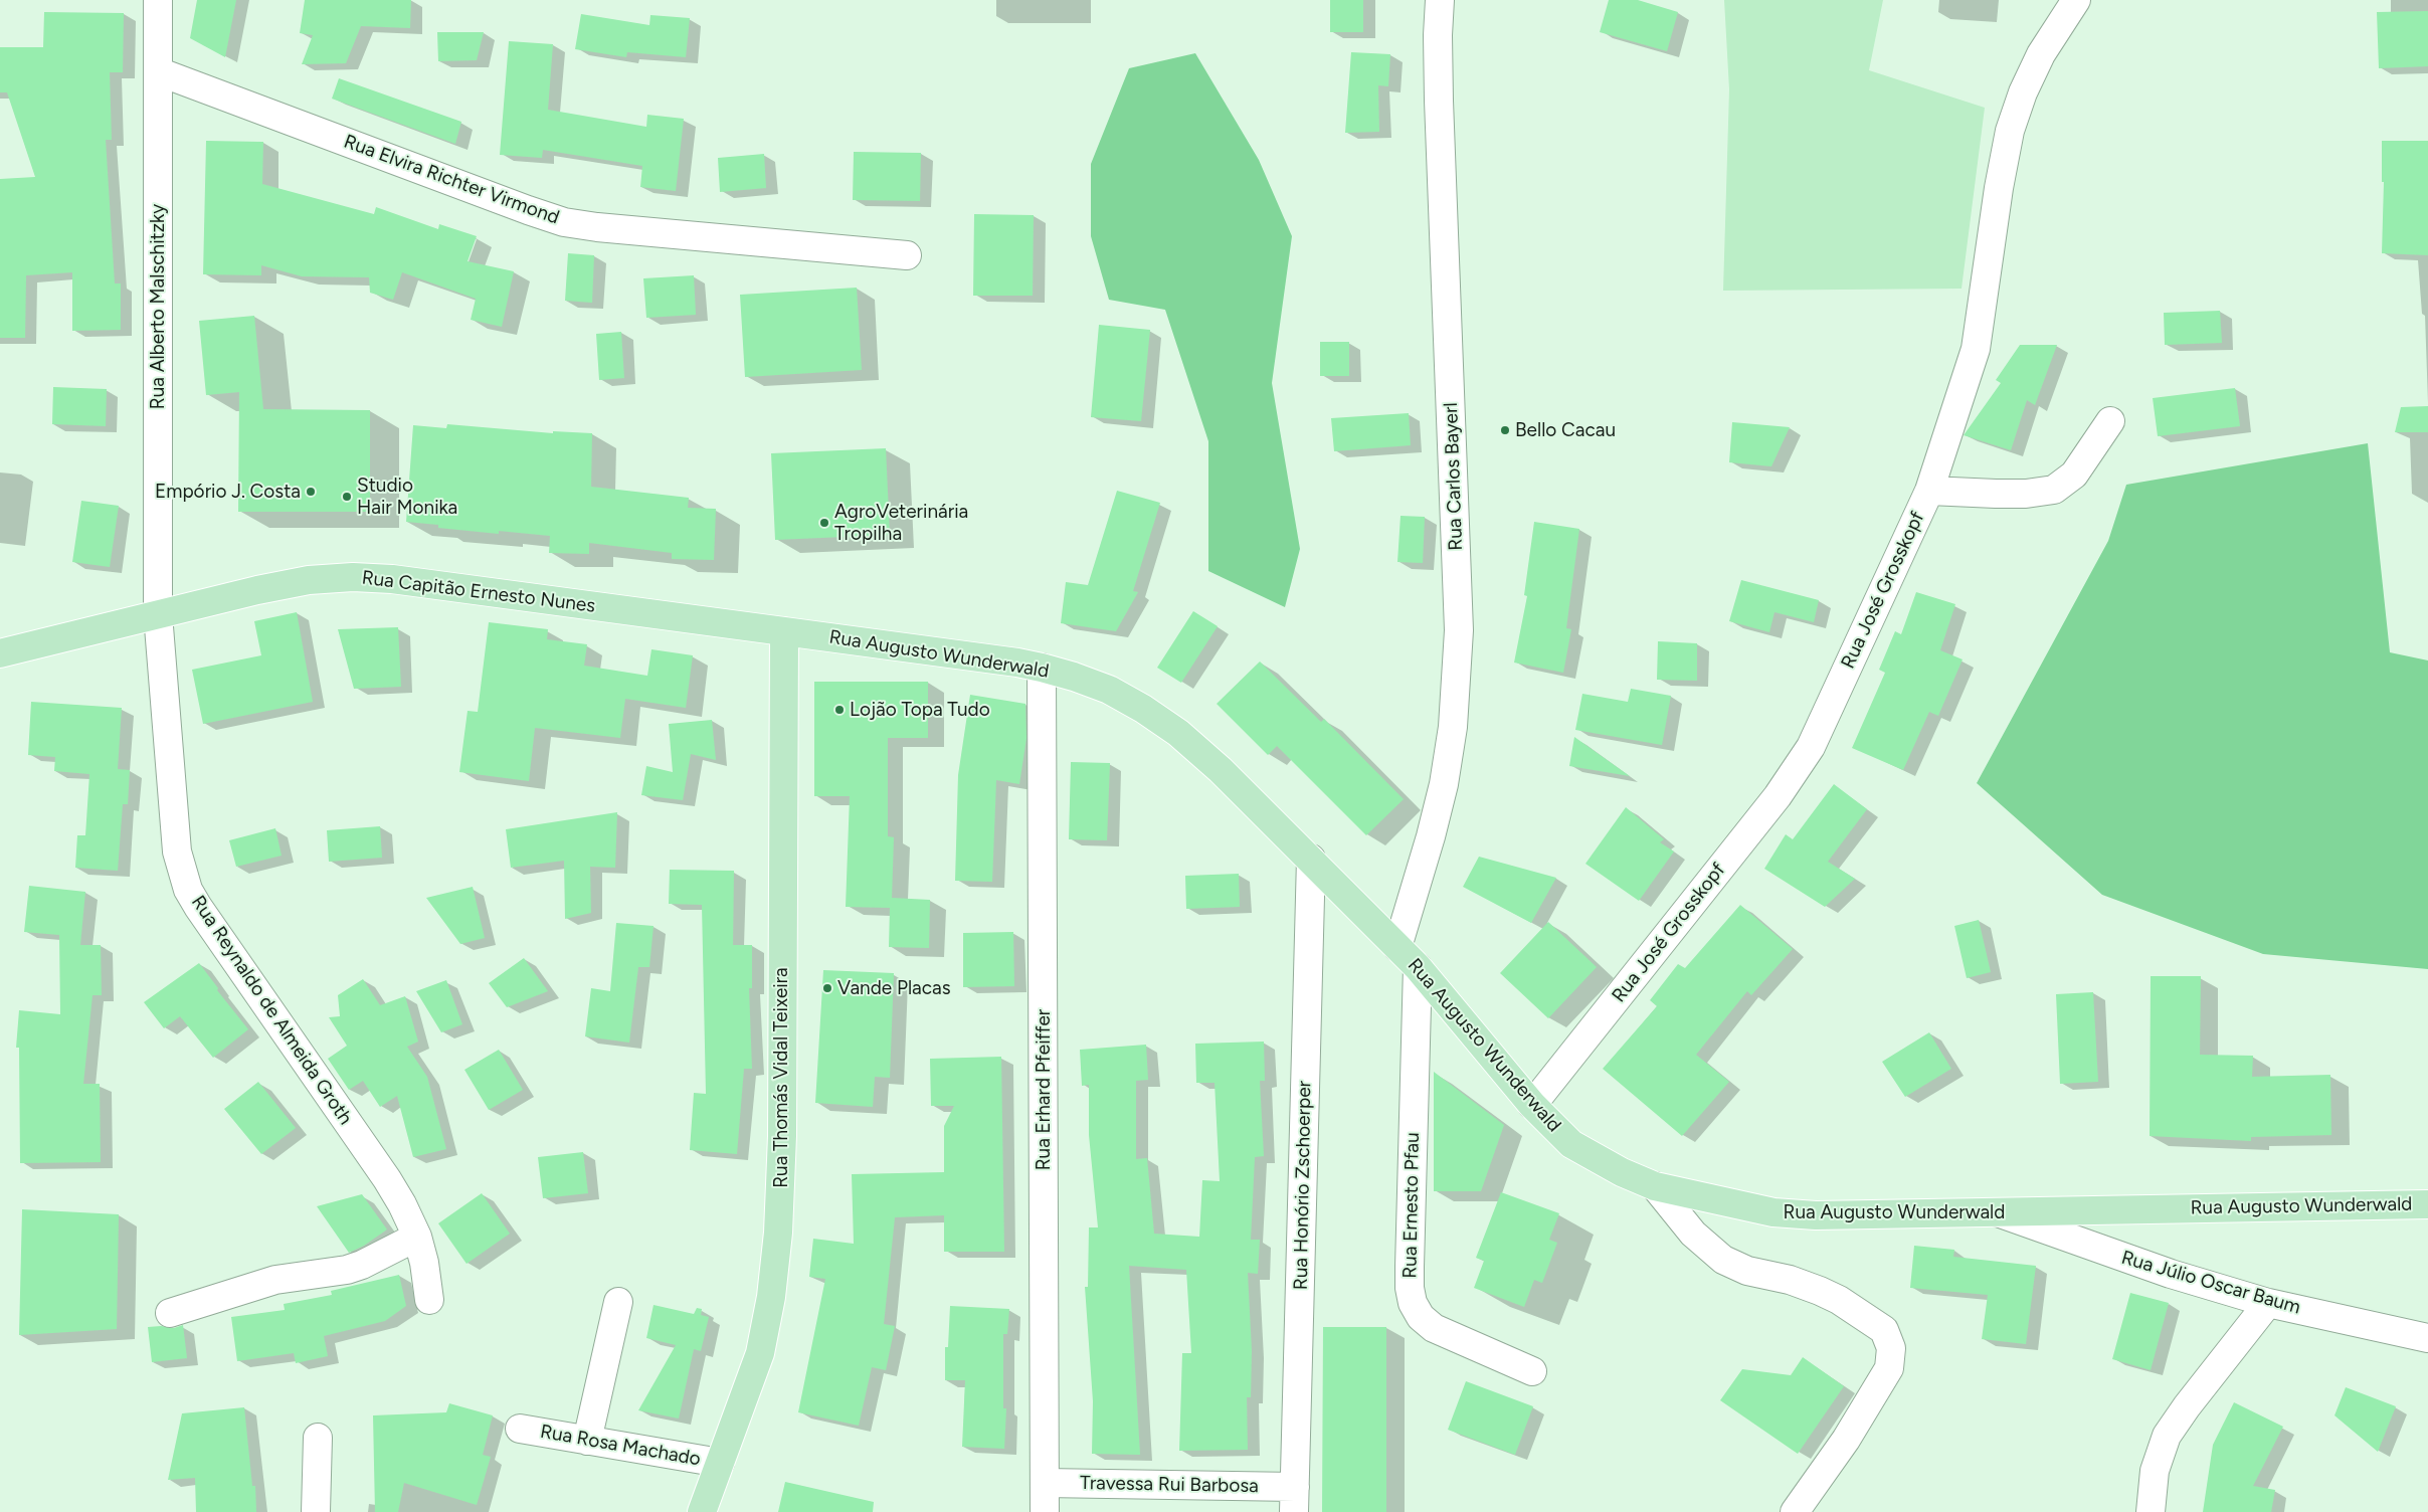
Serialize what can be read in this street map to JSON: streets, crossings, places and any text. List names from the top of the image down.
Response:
{
  "streets": {
    "main road": ["Rua Capitão Ernesto Nunes", "Rua Augusto Wunderwald", "Rua Thomás Vidal Teixeira"],
    "street": [
      "Rua Elvira Richter Virmond",
      "Rua Alberto Malschitzky",
      "Rua Carlos Bayerl",
      "Rua José Grosskopf",
      "Rua Reynaldo de Almeida Groth",
      "Rua Erhard Pfeiffer",
      "Rua Honório Zschoerper",
      "Rua Ernesto Pfau",
      "Rua Júlio Oscar Baum",
      "Rua Rosa Machado",
      "Travessa Rui Barbosa"
    ]
  },
  "crossings": [
    ["Rua Elvira Richter Virmond", "Rua Alberto Malschitzky"],
    ["Rua Alberto Malschitzky", "Rua Capitão Ernesto Nunes"],
    ["Rua Alberto Malschitzky", "Rua Reynaldo de Almeida Groth"],
    ["Rua Carlos Bayerl", "Rua Augusto Wunderwald"],
    ["Rua José Grosskopf", "Rua Augusto Wunderwald"],
    ["Rua Capitão Ernesto Nunes", "Rua Augusto Wunderwald"],
    ["Rua Capitão Ernesto Nunes", "Rua Reynaldo de Almeida Groth"],
    ["Rua Capitão Ernesto Nunes", "Rua Thomás Vidal Teixeira"],
    ["Rua Augusto Wunderwald", "Rua Thomás Vidal Teixeira"],
    ["Rua Augusto Wunderwald", "Rua Erhard Pfeiffer"],
    ["Rua Augusto Wunderwald", "Rua Honório Zschoerper"],
    ["Rua Augusto Wunderwald", "Rua Ernesto Pfau"],
    ["Rua Augusto Wunderwald", "Rua Júlio Oscar Baum"],
    ["Rua Thomás Vidal Teixeira", "Rua Rosa Machado"],
    ["Rua Erhard Pfeiffer", "Travessa Rui Barbosa"],
    ["Rua Honório Zschoerper", "Travessa Rui Barbosa"]
  ],
  "places": [
    "Bello Cacau",
    "Empório J. Costa",
    "Studio Hair Monika",
    "AgroVeterinária Tropilha",
    "Lojão Topa Tudo",
    "Vande Placas"
  ]
}
